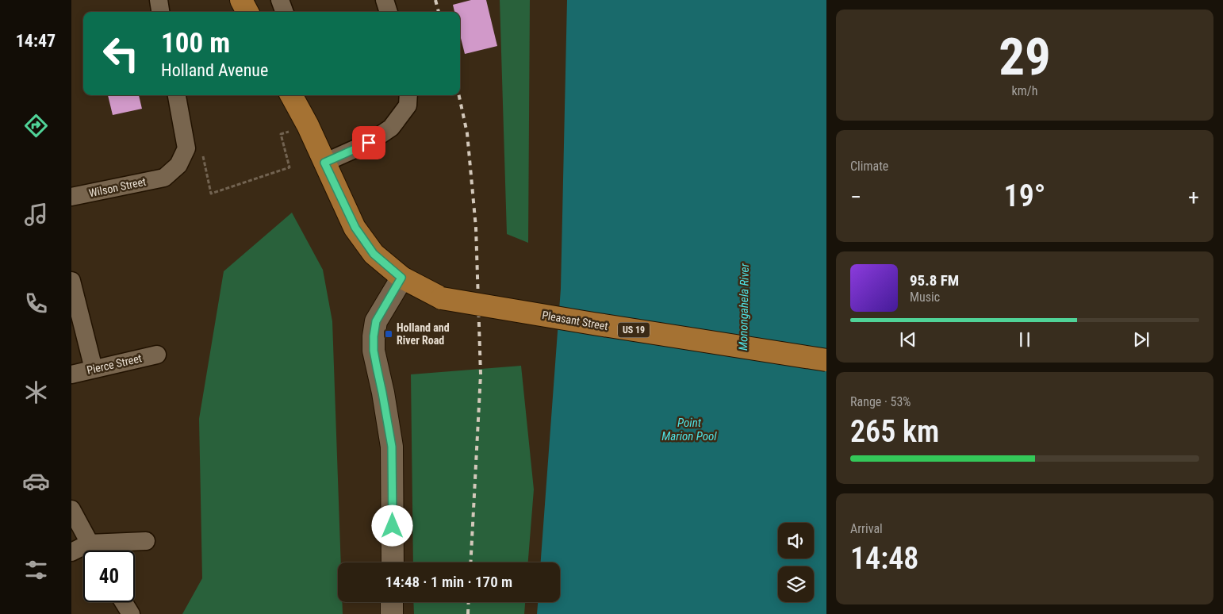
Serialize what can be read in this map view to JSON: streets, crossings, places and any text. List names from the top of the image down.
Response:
{
  "streets": {
    "main road": ["Pleasant Street", "US 19"],
    "street": ["Wilson Street", "Pierce Street"]
  },
  "crossings": [
    ["Pleasant Street", "US 19"]
  ],
  "water": ["Monongahela River", "Point Marion Pool"],
  "places": {
    "transit": ["Holland and River Road"]
  },
  "page": {
    "tabs": "14:47",
    "tile": [
      ["29", "km/h"],
      "Climate",
      ["Range · 53%", "265 km"],
      ["Arrival", "14:48"]
    ],
    "turn": ["100 m", "Holland Avenue"],
    "heat": ["−", "19°", "+"],
    "song": ["95.8 FM", "Music"],
    "limit": "40",
    "trip": "14:48 · 1 min · 170 m"
  }
}
